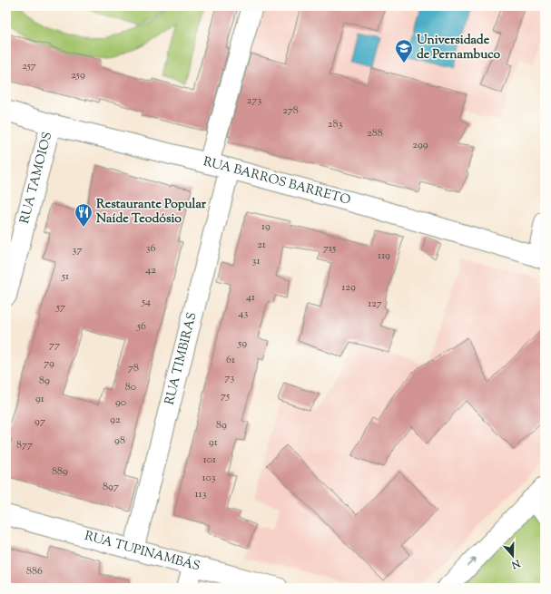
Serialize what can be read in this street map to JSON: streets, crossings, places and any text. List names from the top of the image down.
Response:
{
  "streets": {
    "street": [
      "RUA TAMOIOS",
      "RUA BARROS BARRETO",
      "RUA TIMBIRAS",
      "RUA TUPINAMBÁS"
    ]
  },
  "crossings": [
    ["RUA TAMOIOS", "RUA BARROS BARRETO"],
    ["RUA BARROS BARRETO", "RUA TIMBIRAS"],
    ["RUA TIMBIRAS", "RUA TUPINAMBÁS"]
  ],
  "places": {
    "school or university": ["Universidade de Pernambuco"],
    "restaurant": ["Restaurante Popular Naíde Teodósio"]
  },
  "house_numbers": [
    "257",
    "259",
    "273",
    "278",
    "283",
    "288",
    "299",
    "19",
    "21",
    "36",
    "715",
    "37",
    "119",
    "31",
    "42",
    "51",
    "129",
    "41",
    "54",
    "127",
    "57",
    "43",
    "56",
    "59",
    "77",
    "61",
    "79",
    "78",
    "73",
    "89",
    "80",
    "75",
    "91",
    "90",
    "92",
    "97",
    "89",
    "98",
    "91",
    "877",
    "101",
    "889",
    "103",
    "897",
    "113",
    "886"
  ],
  "north": "bottom"
}
